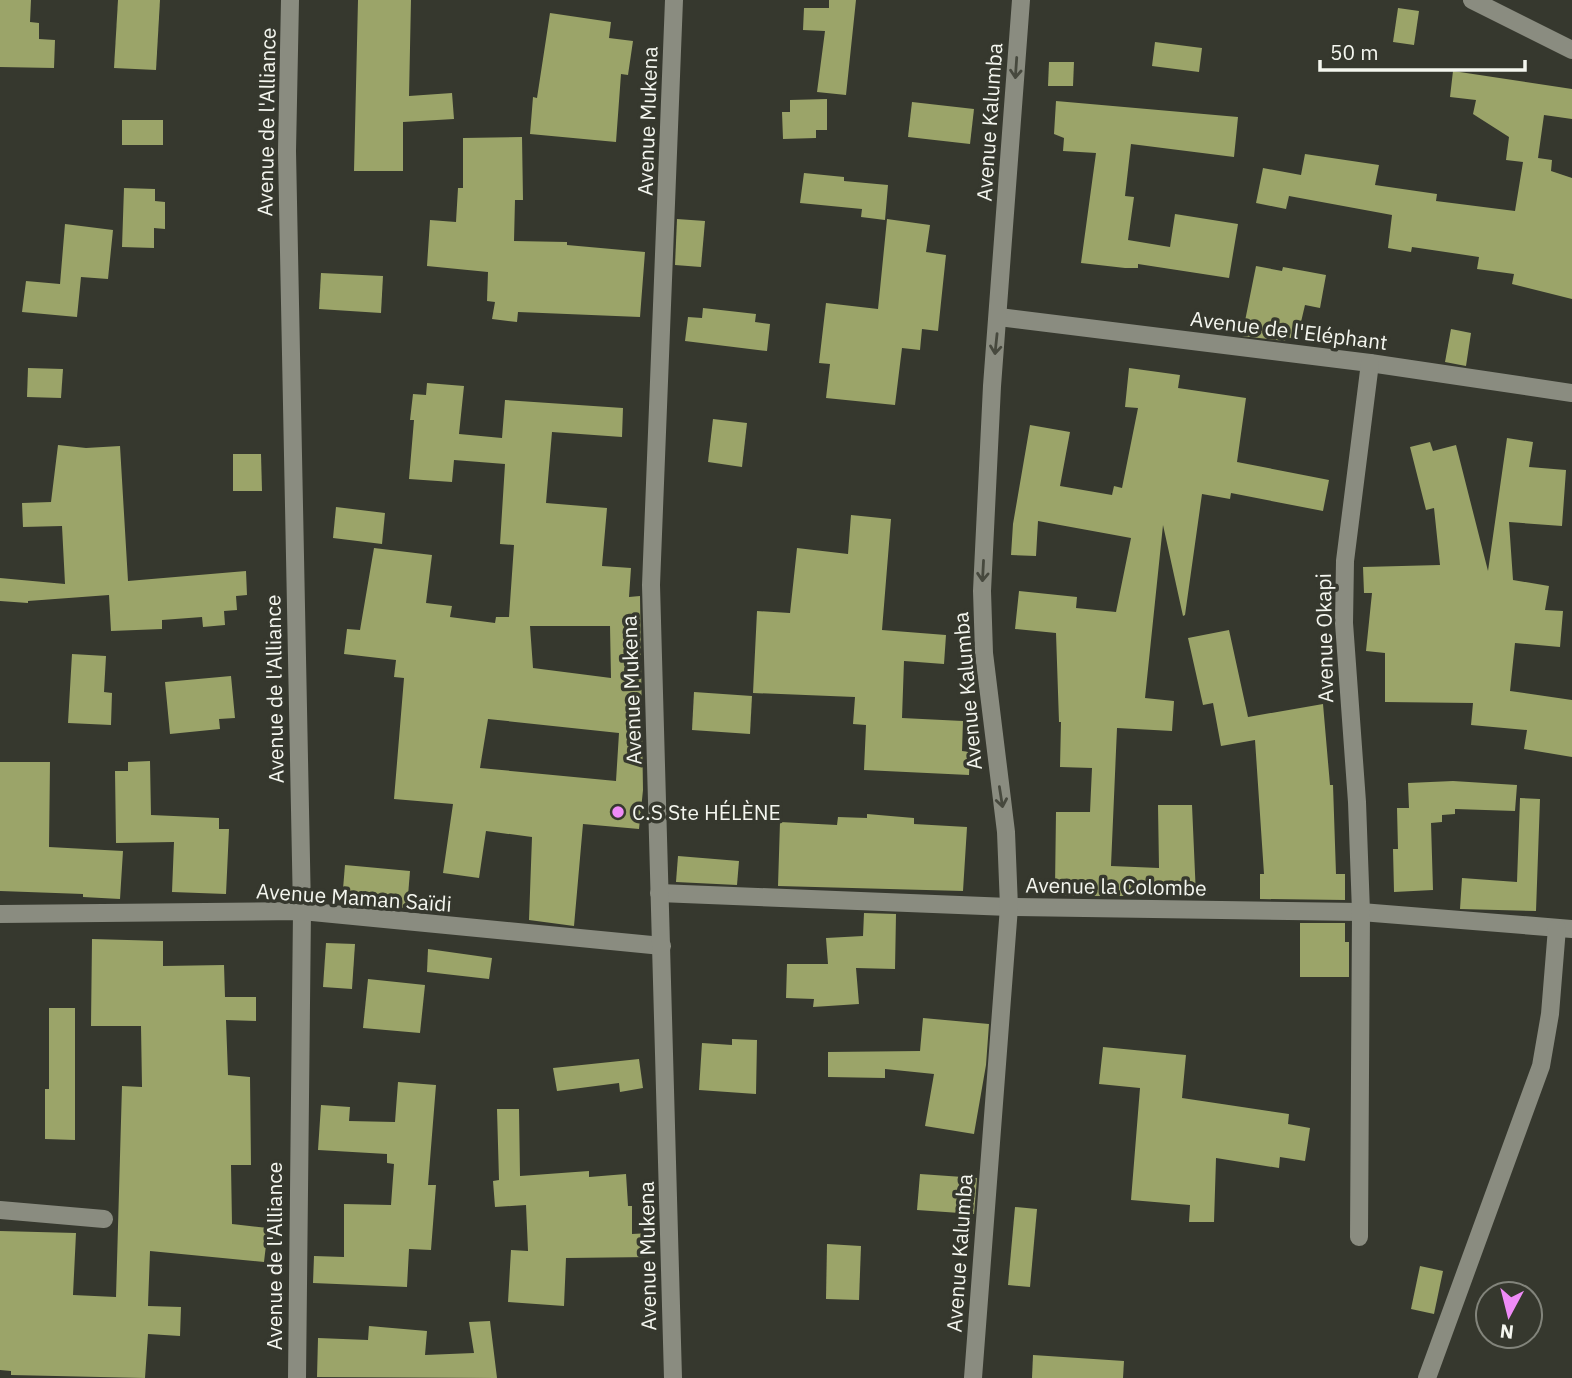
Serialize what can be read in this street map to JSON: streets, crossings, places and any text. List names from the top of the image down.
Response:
{
  "streets": {
    "street": [
      "Avenue Mukena",
      "Avenue de l'Alliance",
      "Avenue Kalumba",
      "Avenue de l'Eléphant",
      "Avenue Okapi",
      "Avenue la Colombe",
      "Avenue Maman Saïdi"
    ]
  },
  "crossings": [
    ["Avenue Mukena", "Avenue la Colombe"],
    ["Avenue Mukena", "Avenue Maman Saïdi"],
    ["Avenue de l'Alliance", "Avenue Maman Saïdi"],
    ["Avenue Kalumba", "Avenue de l'Eléphant"],
    ["Avenue Kalumba", "Avenue la Colombe"],
    ["Avenue de l'Eléphant", "Avenue Okapi"],
    ["Avenue Okapi", "Avenue la Colombe"]
  ],
  "one_way": ["Avenue Kalumba"],
  "places": ["C.S Ste HÉLÈNE"],
  "scale_bar": "50 m",
  "north": "bottom"
}
